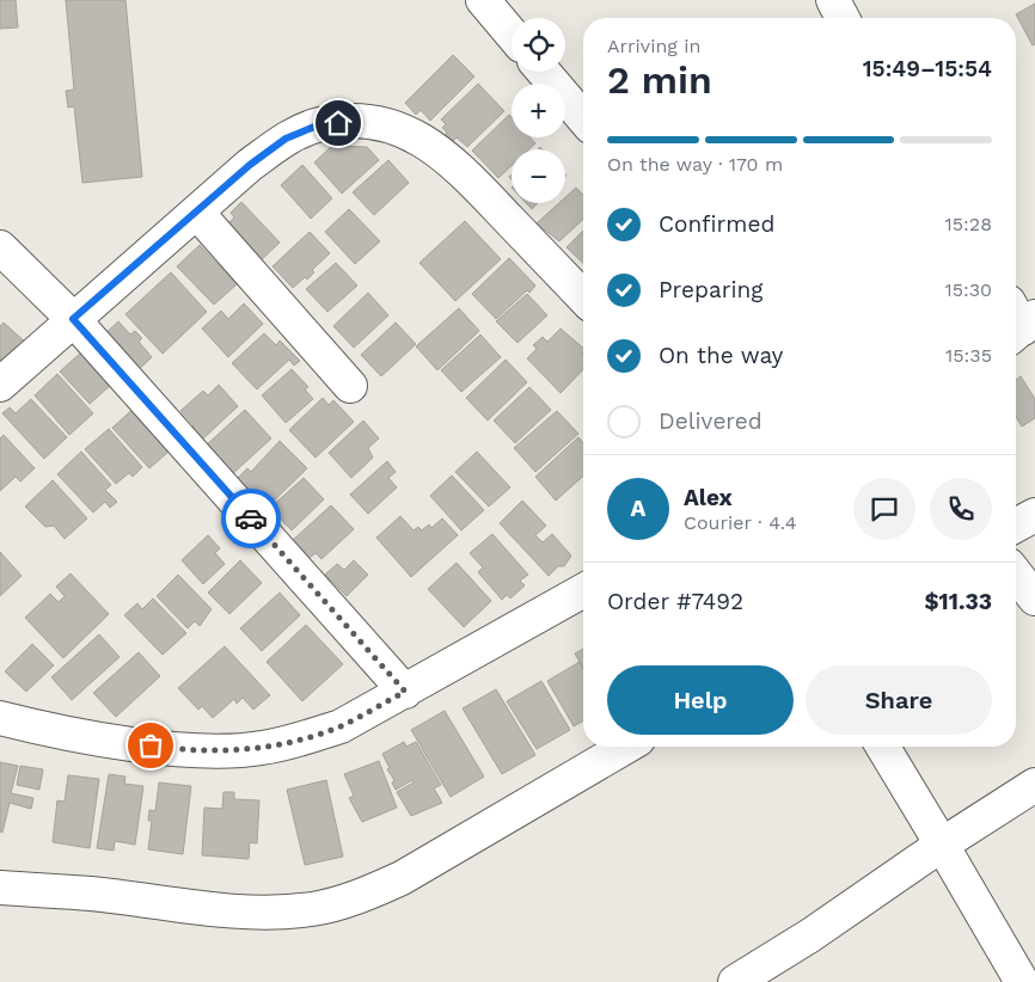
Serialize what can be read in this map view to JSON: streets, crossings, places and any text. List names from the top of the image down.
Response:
{
  "page": {
    "map_buttons": ["+", "−"],
    "heading": ["2 min", "Arriving in", "15:49–15:54"],
    "panel": [
      "Alex",
      "Courier · 4.4",
      "Order #7492",
      "$11.33"
    ],
    "bar": "On the way · 170 m",
    "list": [
      ["Confirmed", "15:28"],
      ["Preparing", "15:30"],
      ["On the way", "15:35"],
      "Delivered"
    ],
    "round": "A",
    "buttons": ["Help", "Share"]
  }
}
